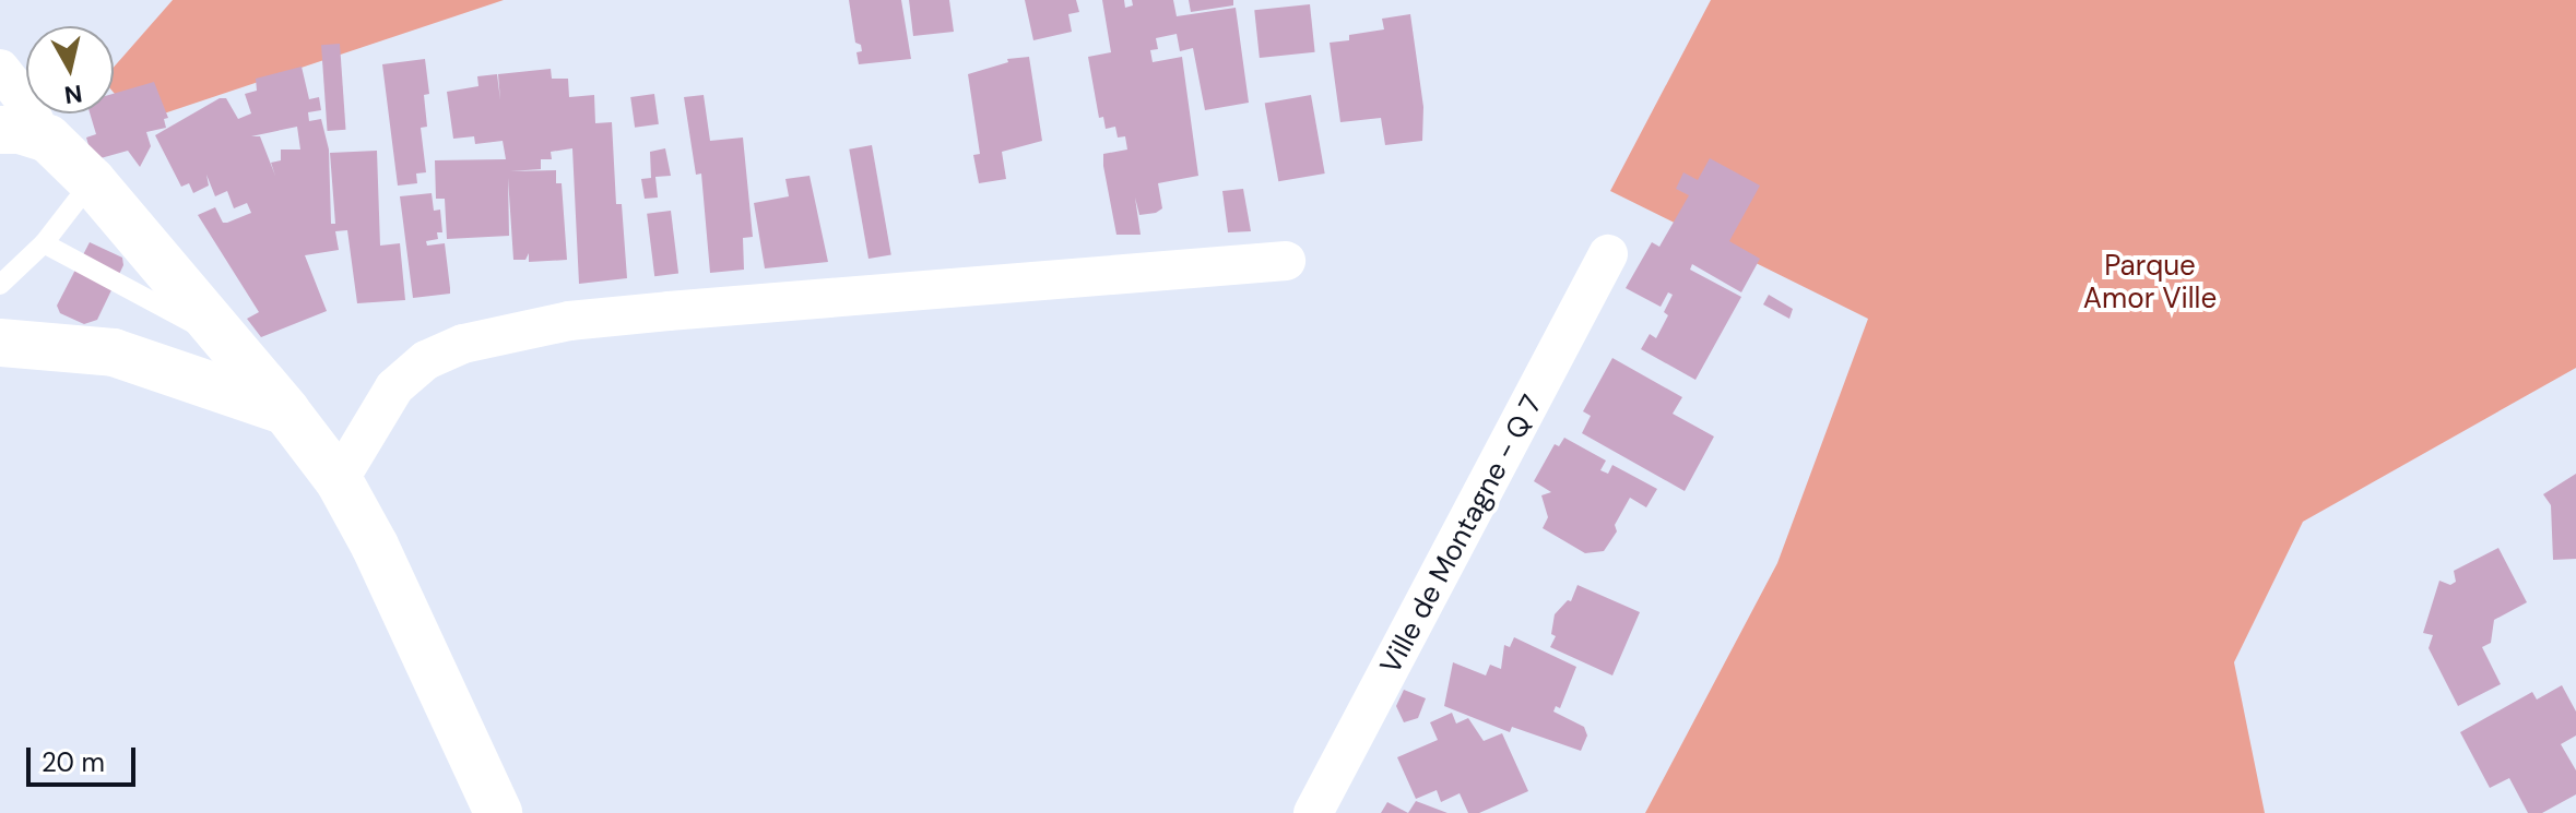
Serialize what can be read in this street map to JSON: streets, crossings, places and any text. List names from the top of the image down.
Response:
{
  "streets": {
    "street": ["Ville de Montagne - Q 7"]
  },
  "parks": ["Parque Amor Ville"],
  "scale_bar": "20 m",
  "north": "bottom"
}
